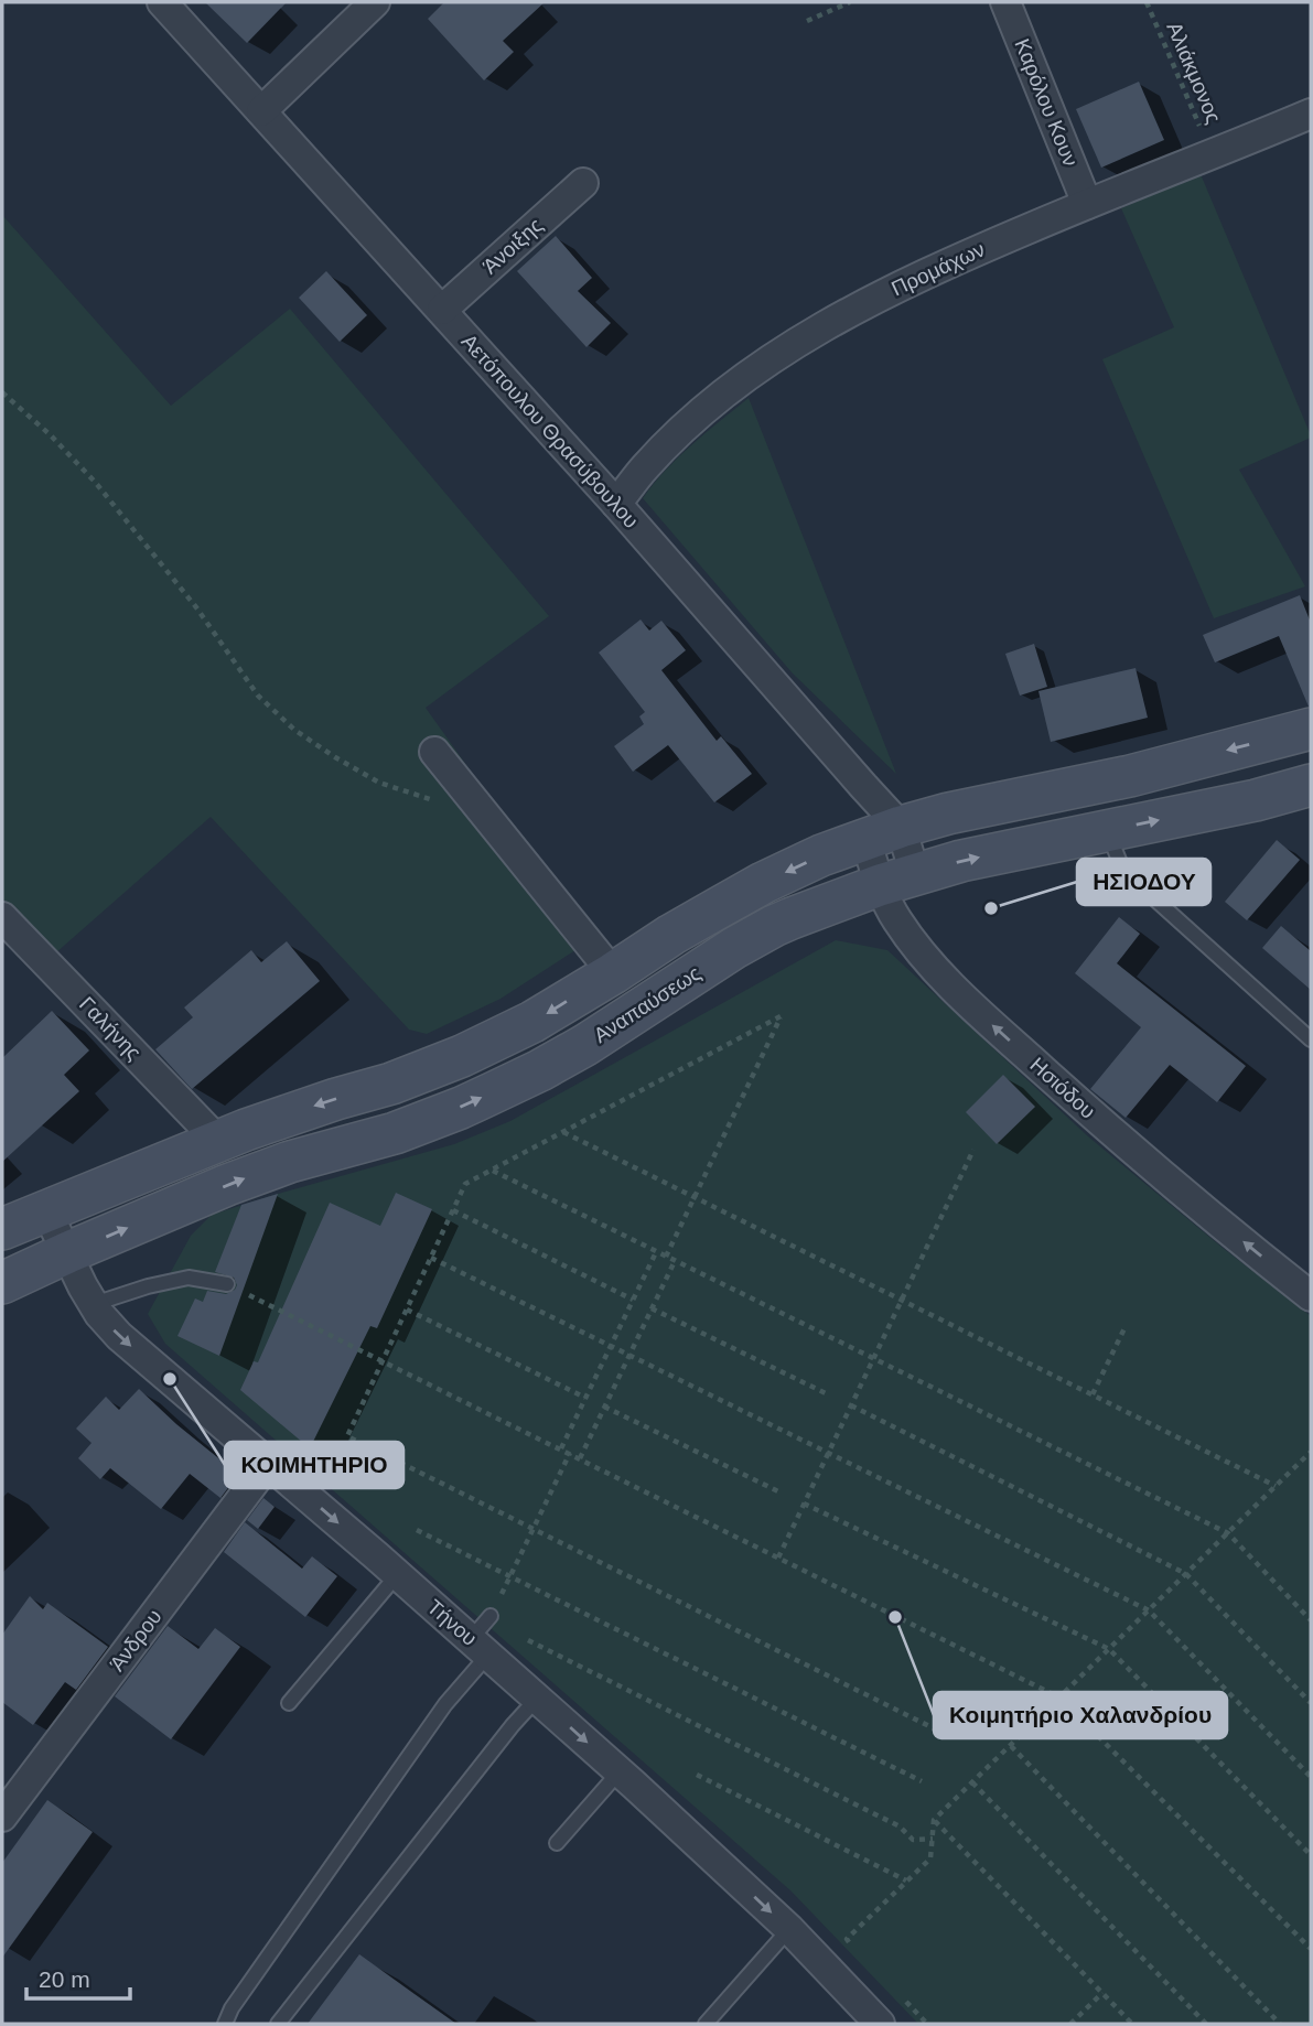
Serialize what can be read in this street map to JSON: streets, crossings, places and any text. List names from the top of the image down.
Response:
{
  "streets": {
    "main road": ["Αναπαύσεως"],
    "street": [
      "Καρόλου Κουν",
      "Άνοιξης",
      "Προμάχων",
      "Αετόπουλου Θρασύβουλου",
      "Γαλήνης",
      "Ησιόδου",
      "Τήνου",
      "Άνδρου"
    ],
    "path": ["Αλιάκμονος"]
  },
  "crossings": [
    ["Αλιάκμονος", "Προμάχων"],
    ["Καρόλου Κουν", "Προμάχων"],
    ["Άνοιξης", "Αετόπουλου Θρασύβουλου"],
    ["Προμάχων", "Αετόπουλου Θρασύβουλου"],
    ["Αετόπουλου Θρασύβουλου", "Ησιόδου"],
    ["Αναπαύσεως", "Ησιόδου"],
    ["Αναπαύσεως", "Τήνου"],
    ["Τήνου", "Άνδρου"]
  ],
  "one_way": ["Ησιόδου", "Τήνου"],
  "places": ["ΗΣΙΟΔΟΥ", "ΚΟΙΜΗΤΗΡΙΟ", "Κοιμητήριο Χαλανδρίου"],
  "scale_bar": "20 m"
}
